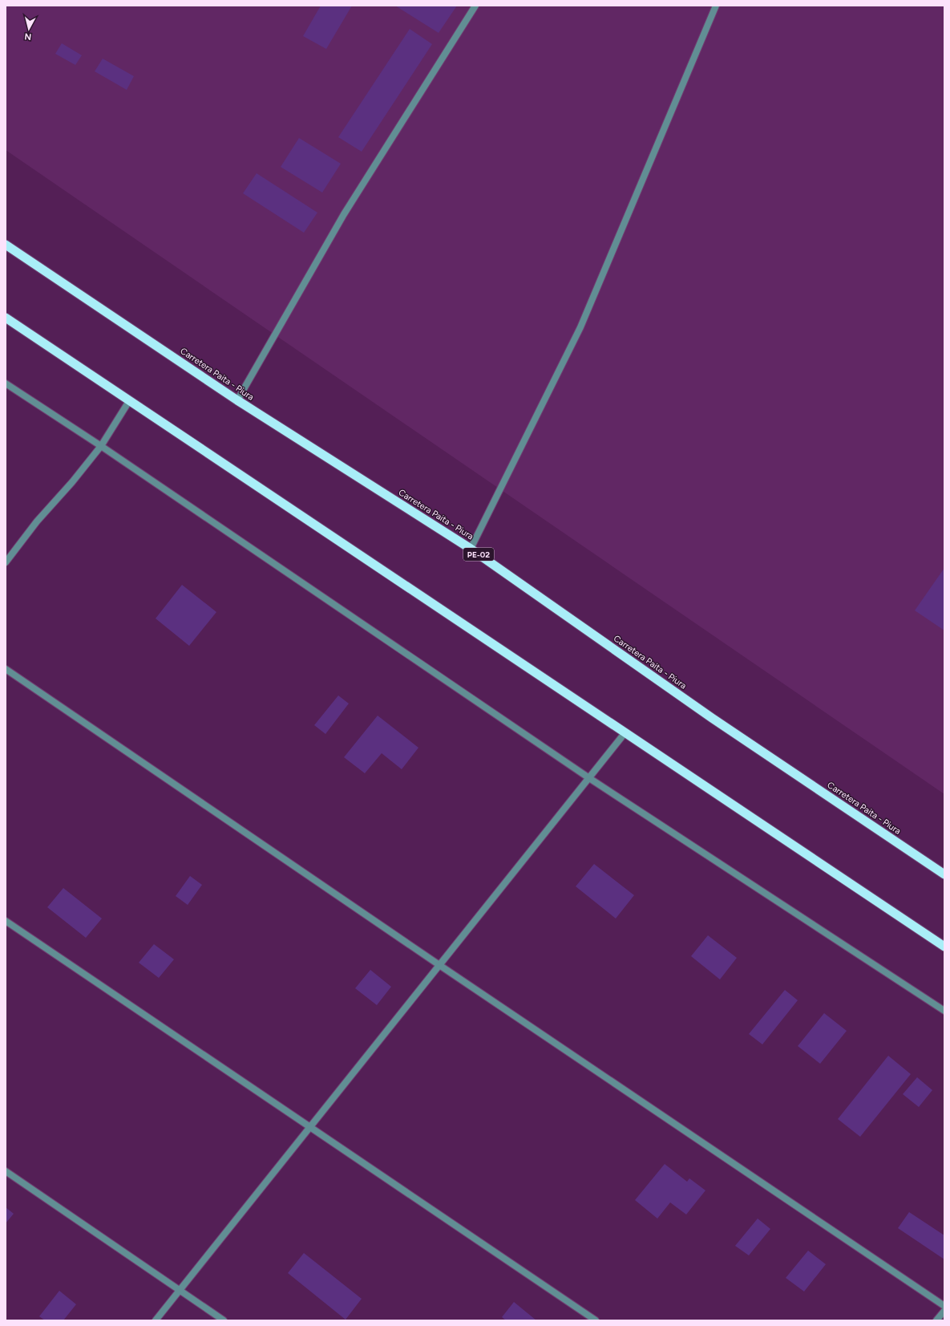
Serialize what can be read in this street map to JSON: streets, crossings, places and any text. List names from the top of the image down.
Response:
{
  "streets": {
    "highway": ["Carretera Paita - Piura", "PE-02"]
  },
  "north": "bottom"
}
